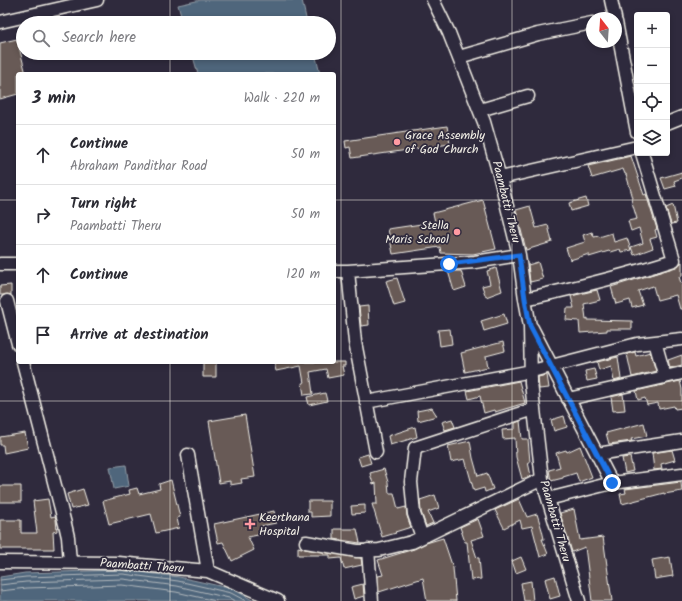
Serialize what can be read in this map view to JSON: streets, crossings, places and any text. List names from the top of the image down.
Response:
{
  "streets": {
    "street": ["Paambatti Theru"]
  },
  "places": {
    "other": ["Grace Assembly of God Church", "Stella Maris School"],
    "health": ["Keerthana Hospital"]
  },
  "north": "top",
  "page": {
    "map_buttons": ["+", "−"],
    "search": "Search here",
    "heading": ["3 min", "Walk · 220 m"],
    "list": [
      ["Continue", "Abraham Pandithar Road", "50 m"],
      ["Turn right", "Paambatti Theru", "50 m"],
      ["Continue", "120 m"],
      "Arrive at destination"
    ]
  }
}
